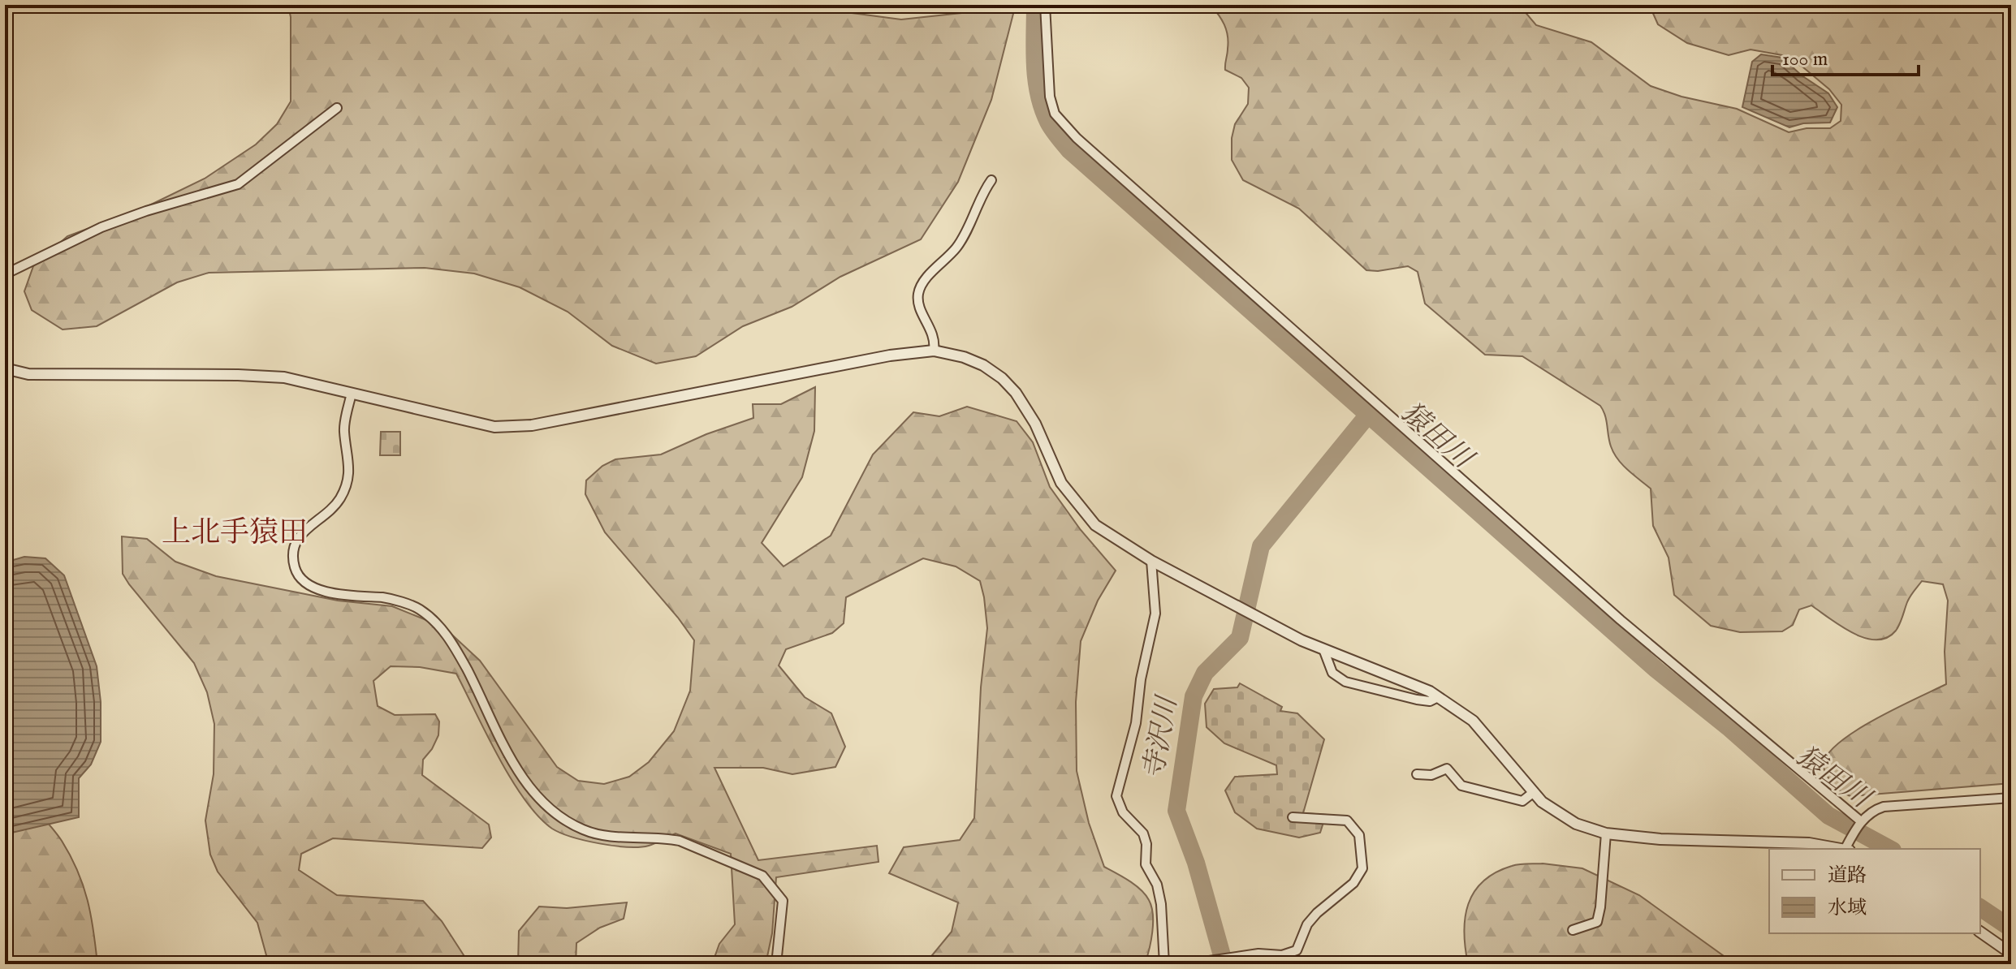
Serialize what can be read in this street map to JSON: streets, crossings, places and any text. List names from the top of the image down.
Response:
{
  "districts": ["上北手猿田"],
  "water": ["猿田川", "寺沢川"],
  "legend": ["道路", "水域"],
  "scale_bar": "100 m"
}
